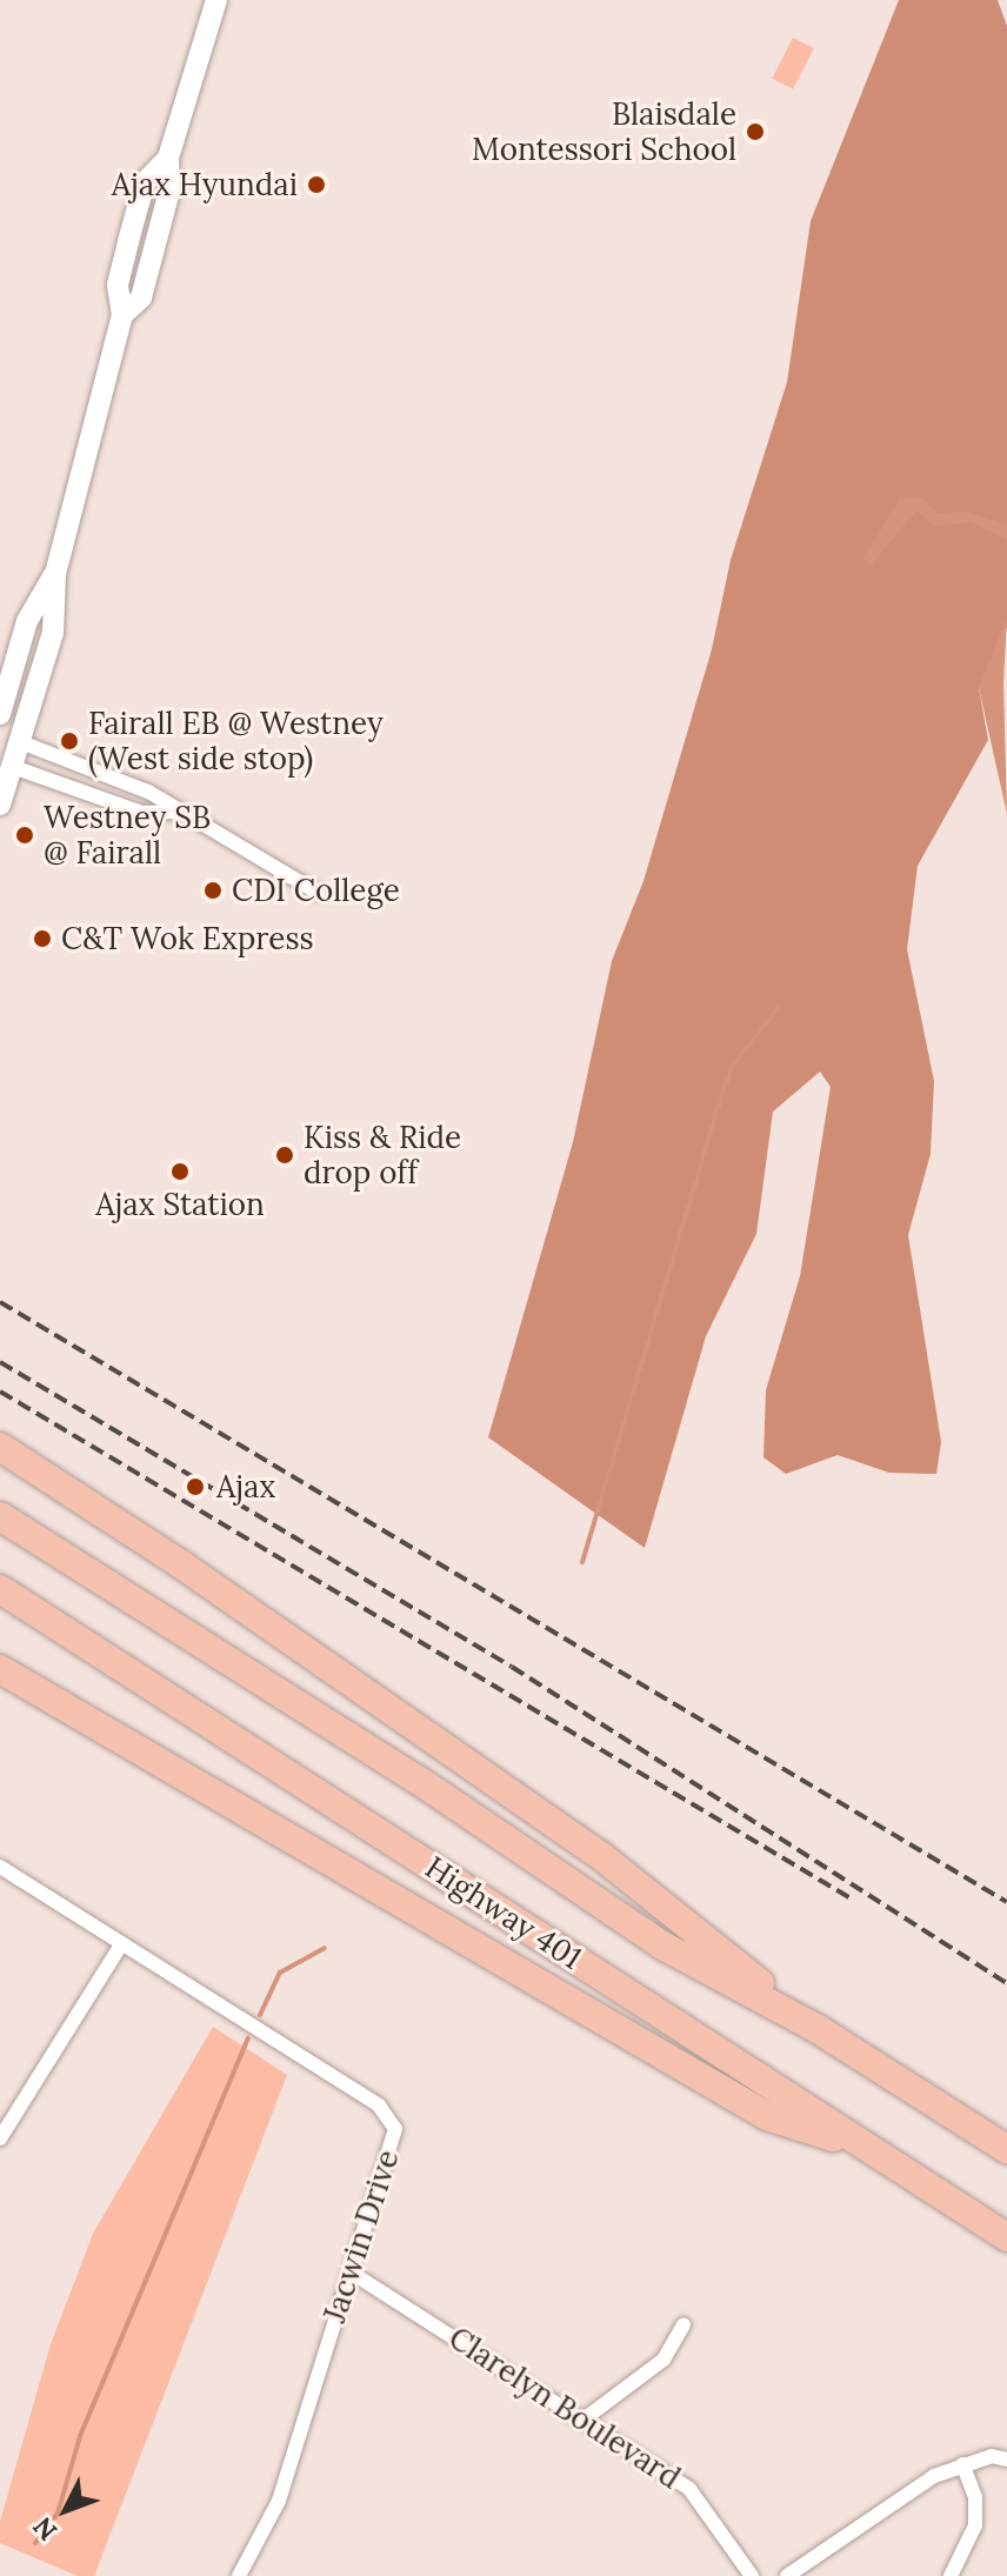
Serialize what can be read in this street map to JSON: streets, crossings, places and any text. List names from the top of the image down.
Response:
{
  "streets": {
    "highway": ["Highway 401"],
    "street": ["Jacwin Drive", "Clarelyn Boulevard"]
  },
  "crossings": [
    ["Jacwin Drive", "Clarelyn Boulevard"]
  ],
  "places": [
    "Blaisdale Montessori School",
    "Ajax Hyundai",
    "Fairall EB @ Westney (West side stop)",
    "Westney SB @ Fairall",
    "CDI College",
    "C&T Wok Express",
    "Kiss & Ride drop off",
    "Ajax Station",
    "Ajax"
  ],
  "north": "bottom left"
}
